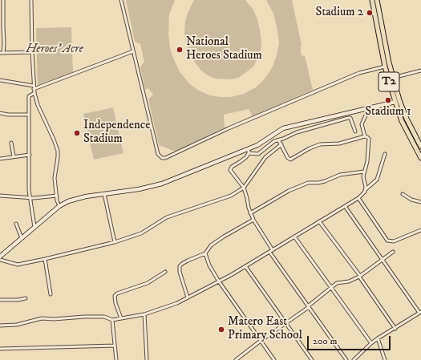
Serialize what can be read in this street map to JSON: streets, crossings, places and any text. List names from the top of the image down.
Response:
{
  "streets": {
    "main road": ["T2"]
  },
  "parks": ["Heroes' Acre"],
  "places": [
    "Stadium 2",
    "National Heroes Stadium",
    "Stadium 1",
    "Independence Stadium",
    "Matero East Primary School"
  ],
  "scale_bar": "200 m"
}
